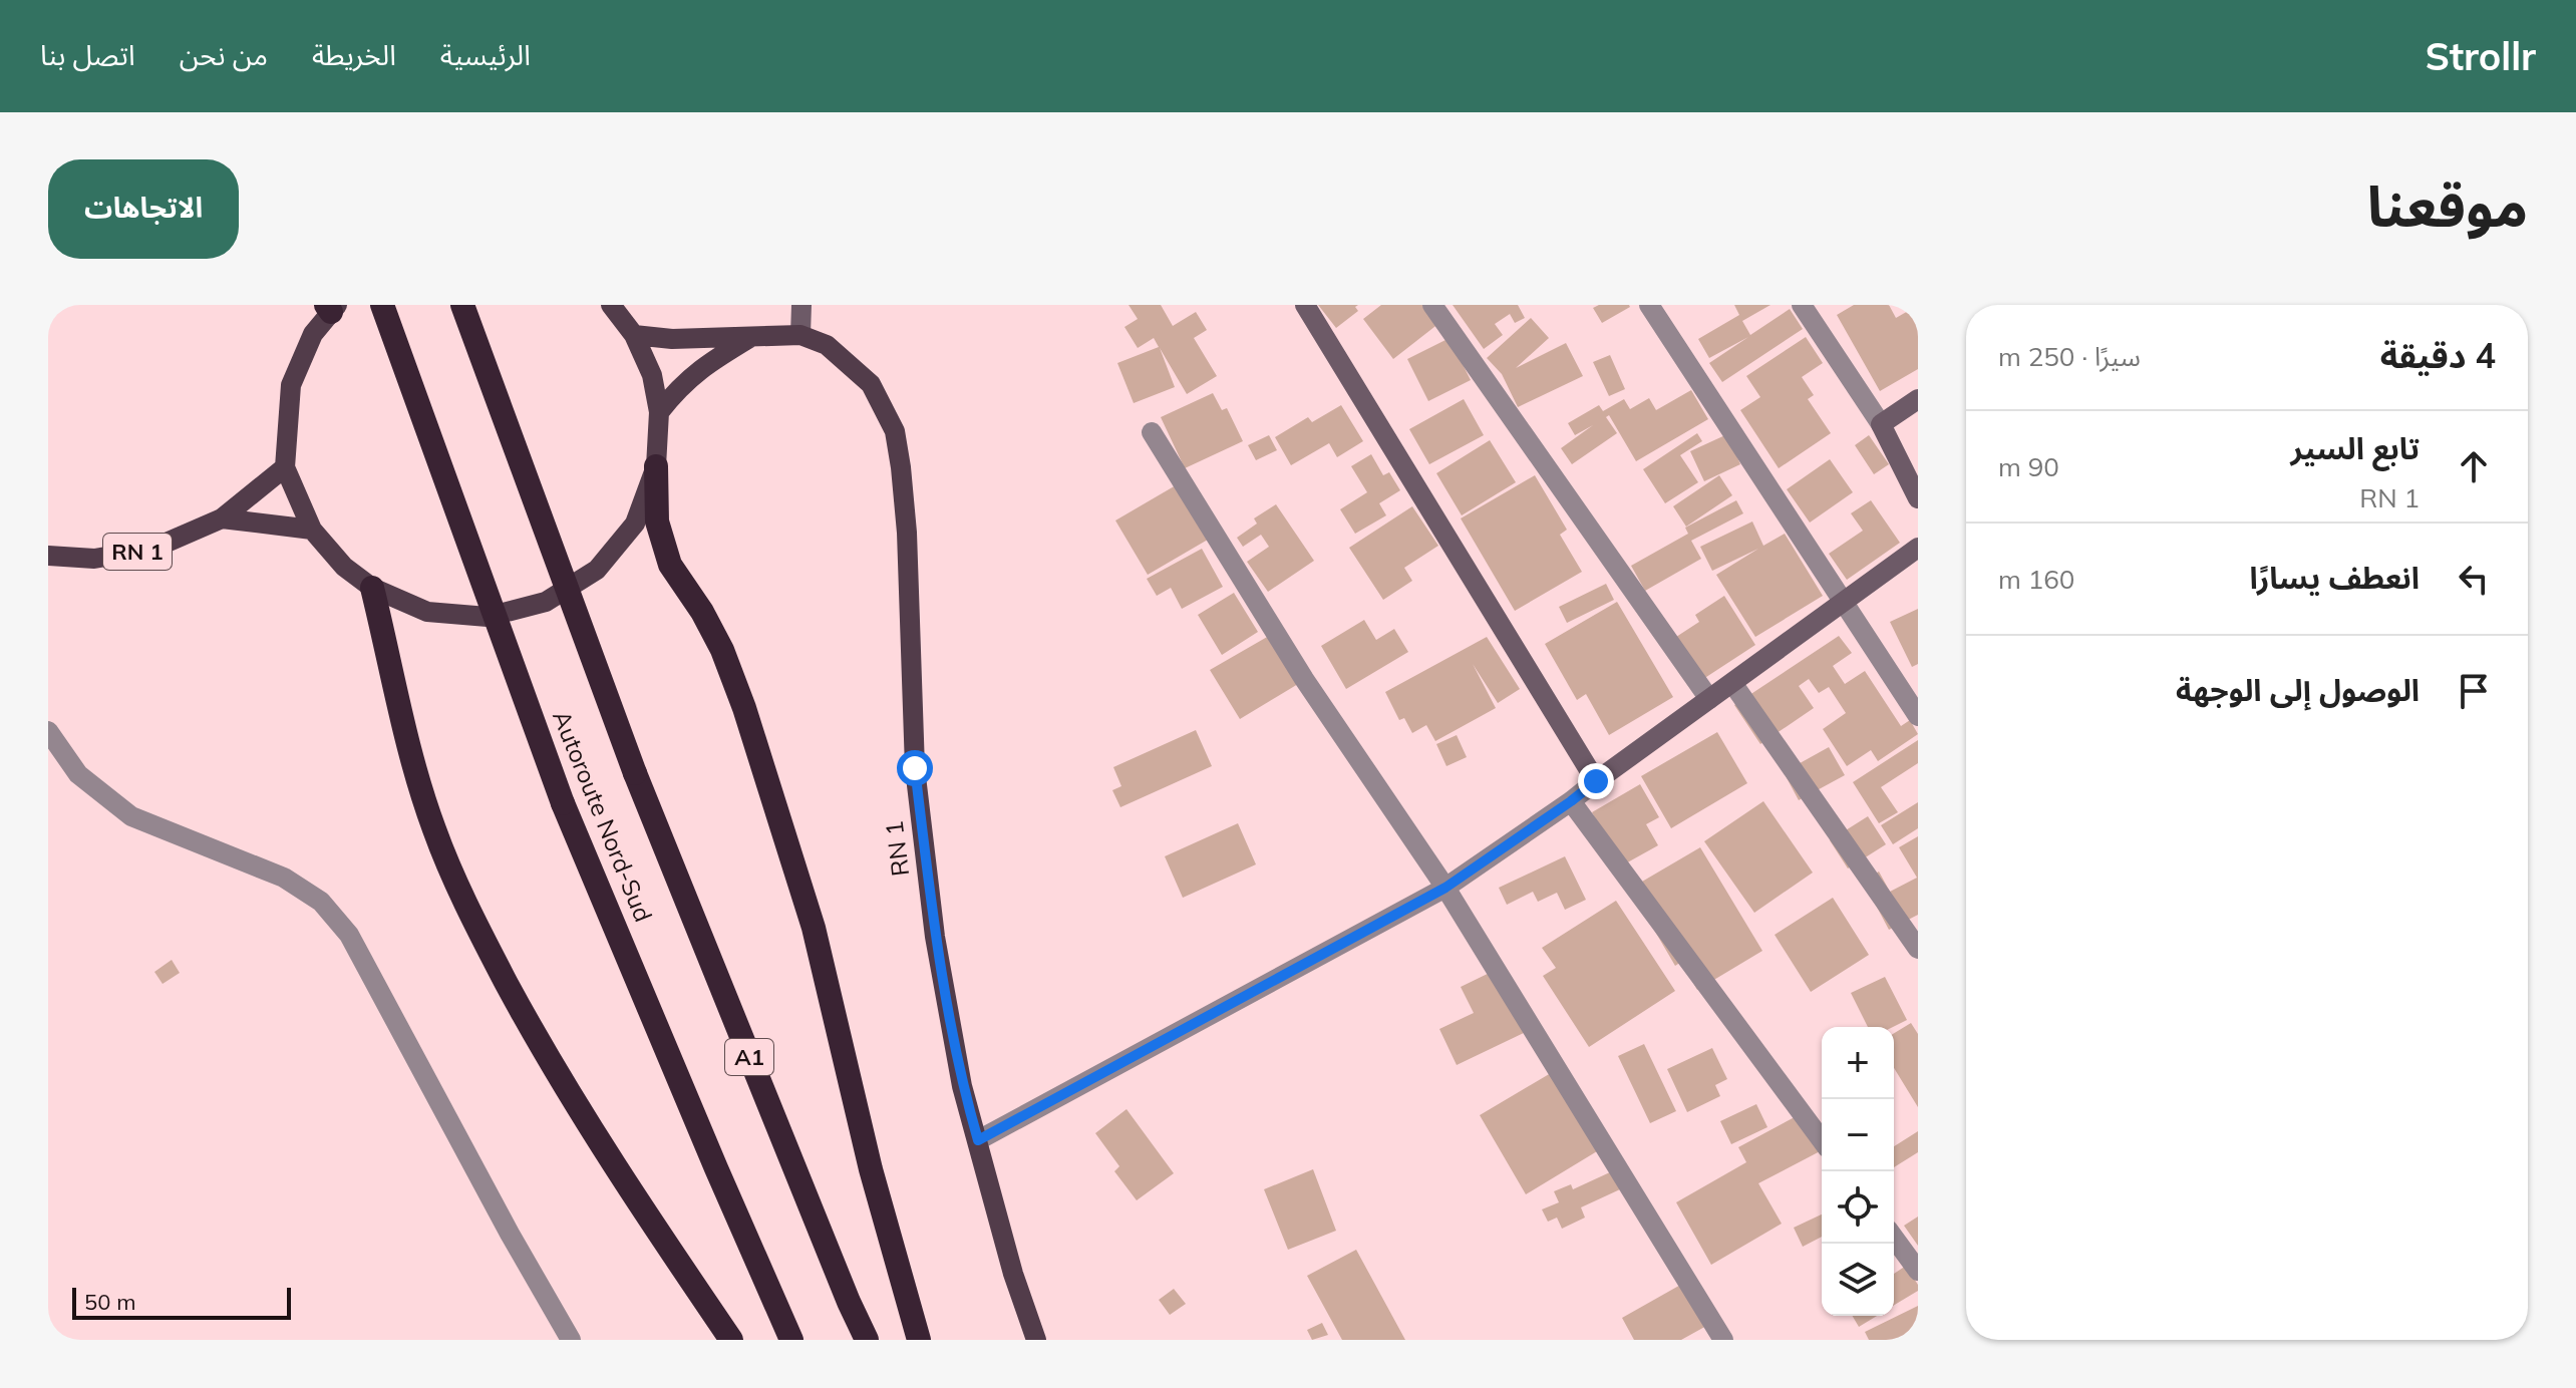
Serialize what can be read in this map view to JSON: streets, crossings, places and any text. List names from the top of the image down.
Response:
{
  "streets": {
    "highway": ["Autoroute Nord-Sud", "A1"],
    "main road": ["RN 1"]
  },
  "scale_bar": "50 m",
  "page": {
    "header": "Strollr",
    "nav": [
      "الرئيسية",
      "الخريطة",
      "من نحن",
      "اتصل بنا"
    ],
    "title": "موقعنا",
    "buttons": "الاتجاهات",
    "heading": ["4 دقيقة", "سيرًا · 250 m"],
    "list": [
      ["تابع السير", "RN 1", "90 m"],
      ["انعطف يسارًا", "160 m"],
      "الوصول إلى الوجهة"
    ],
    "map_buttons": ["+", "−"],
    "scale": "50 m"
  }
}
